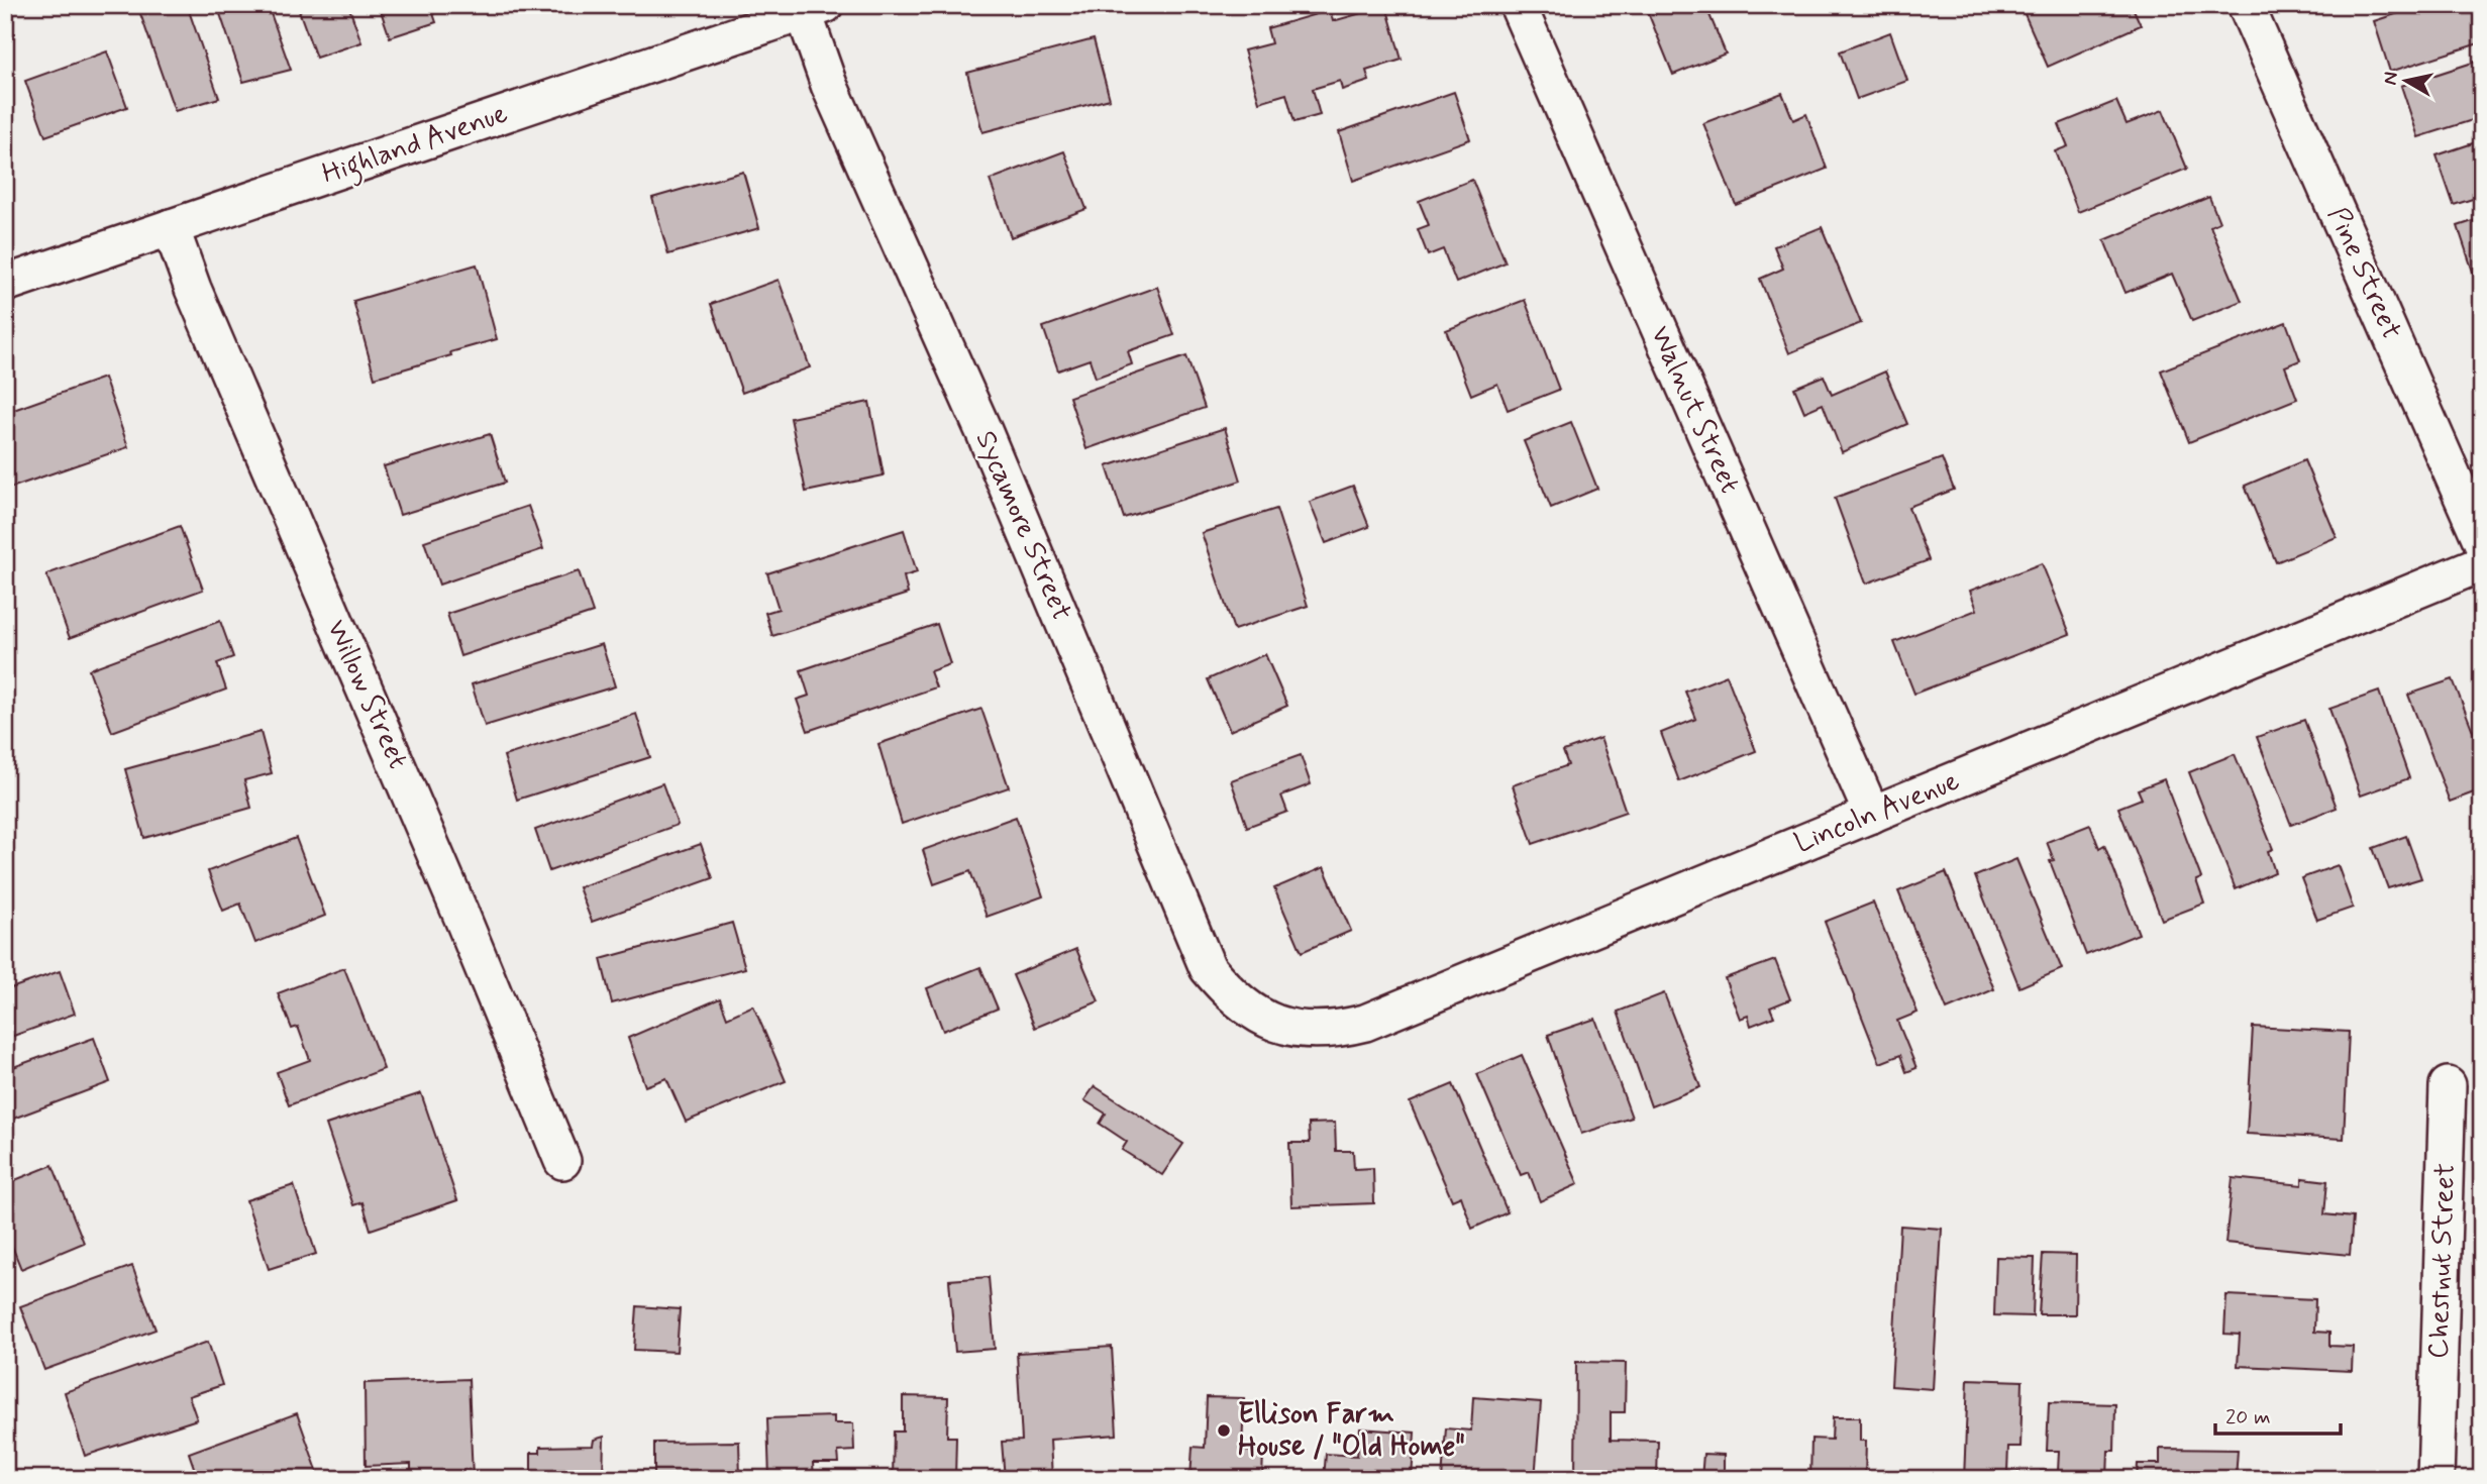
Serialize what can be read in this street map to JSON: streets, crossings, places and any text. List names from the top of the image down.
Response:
{
  "streets": {
    "street": [
      "Highland Avenue",
      "Pine Street",
      "Walnut Street",
      "Sycamore Street",
      "Willow Street",
      "Lincoln Avenue",
      "Chestnut Street"
    ]
  },
  "crossings": [
    ["Highland Avenue", "Sycamore Street"],
    ["Highland Avenue", "Willow Street"],
    ["Walnut Street", "Lincoln Avenue"],
    ["Sycamore Street", "Lincoln Avenue"]
  ],
  "places": ["Ellison Farm House / \"Old Home\""],
  "scale_bar": "20 m",
  "north": "left"
}
